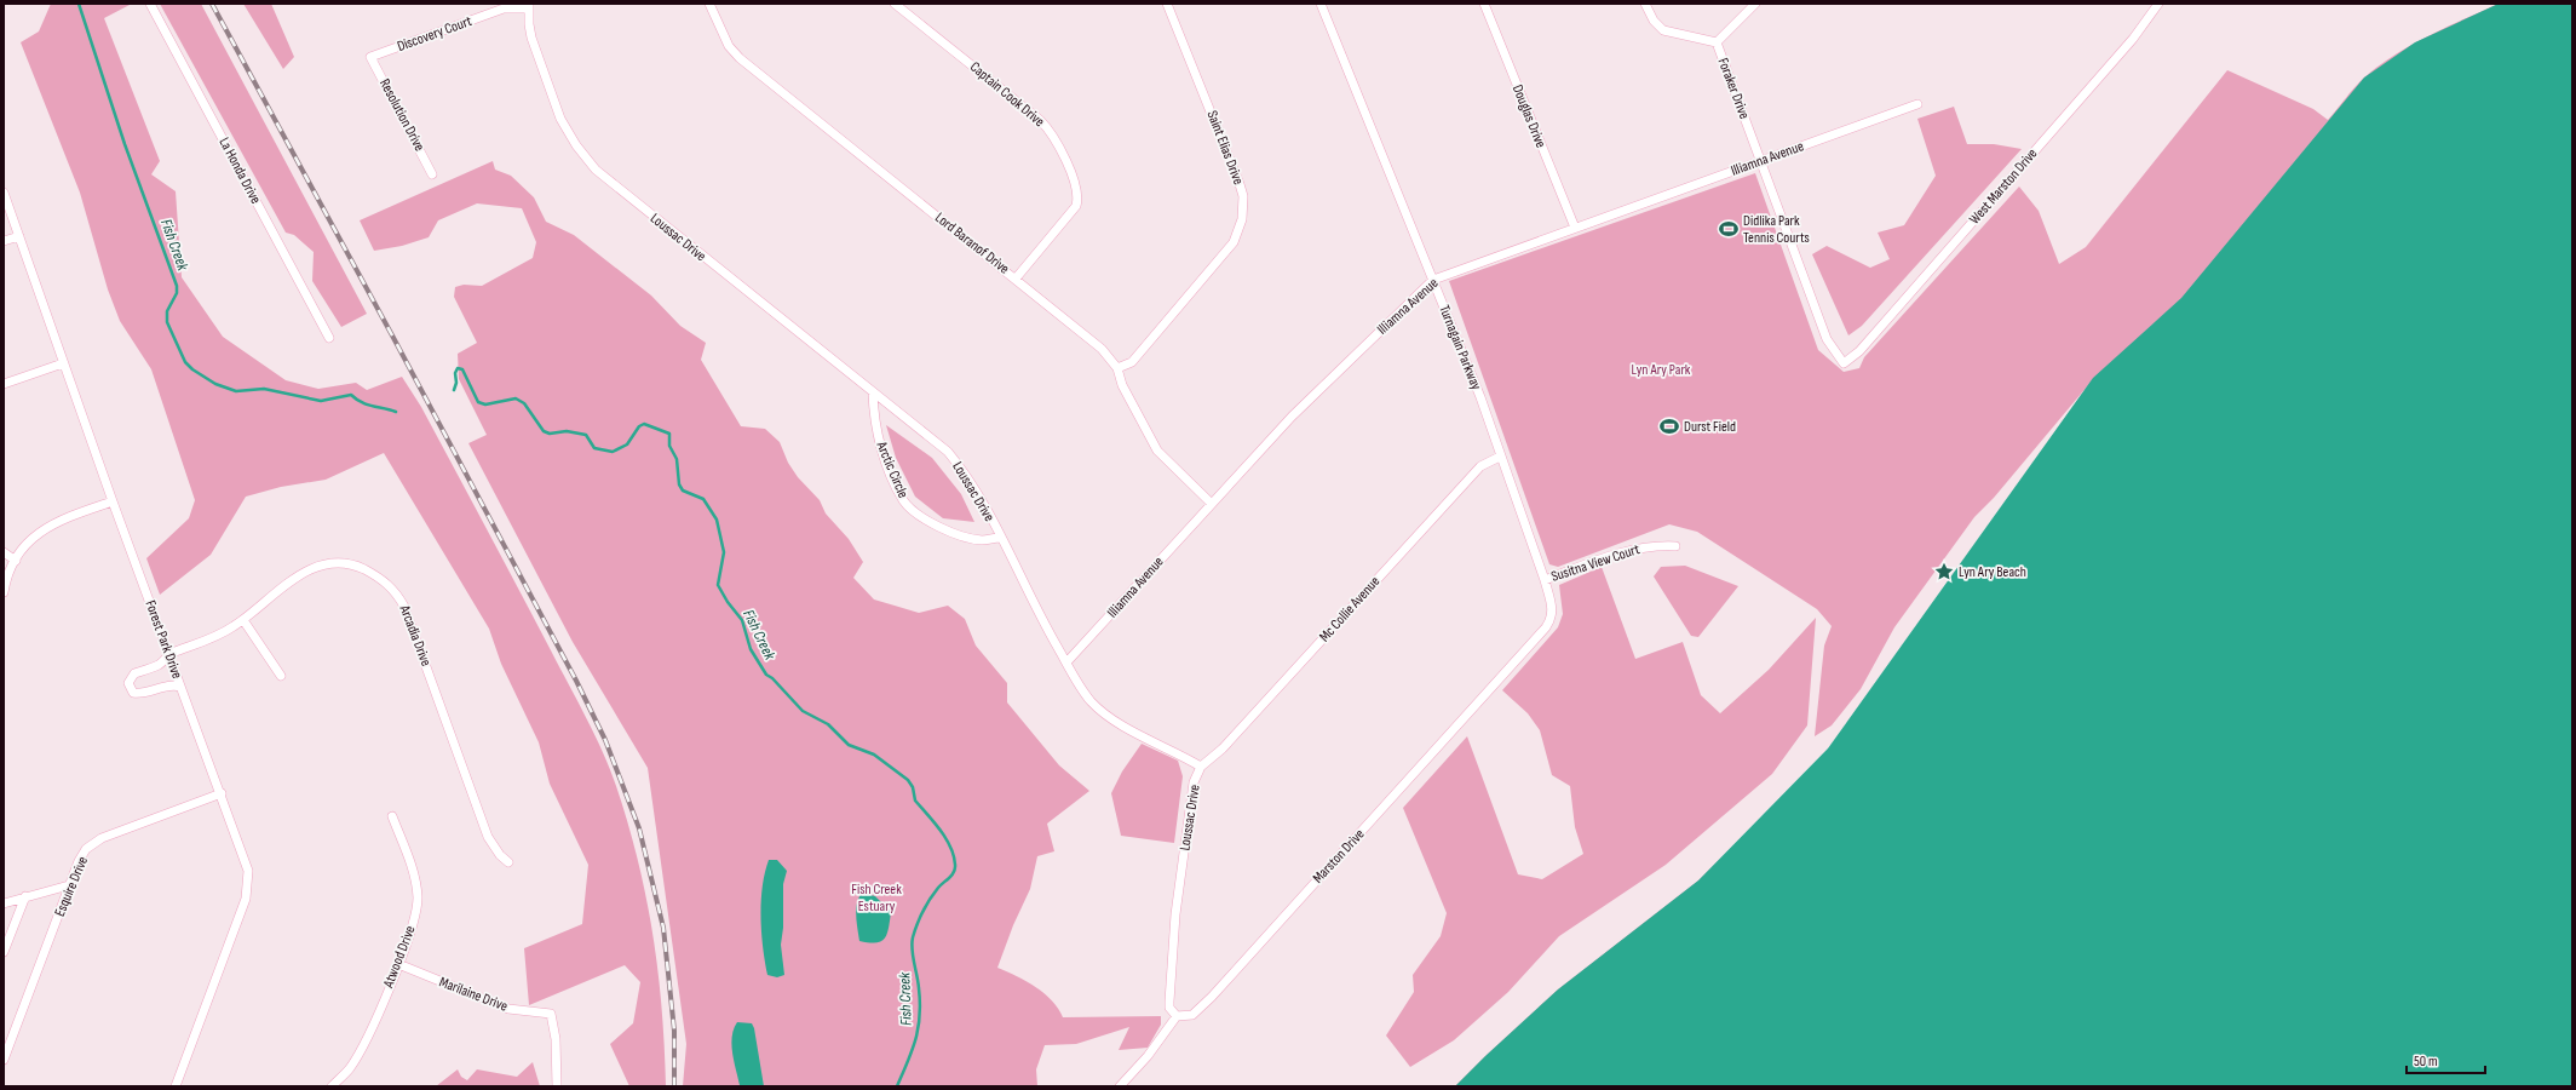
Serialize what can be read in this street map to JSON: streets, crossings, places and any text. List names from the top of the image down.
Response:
{
  "streets": {
    "street": [
      "Discovery Court",
      "Foraker Drive",
      "Captain Cook Drive",
      "Resolution Drive",
      "Douglas Drive",
      "Saint Elias Drive",
      "Illiamna Avenue",
      "La Honda Drive",
      "West Marston Drive",
      "Loussac Drive",
      "Lord Baranof Drive",
      "Turnagain Parkway",
      "Arctic Circle",
      "Susitna View Court",
      "Mc Collie Avenue",
      "Arcadia Drive",
      "Forest Park Drive",
      "Marston Drive",
      "Esquire Drive",
      "Atwood Drive",
      "Marilaine Drive"
    ]
  },
  "crossings": [
    ["Discovery Court", "Resolution Drive"],
    ["Discovery Court", "Loussac Drive"],
    ["Foraker Drive", "Illiamna Avenue"],
    ["Foraker Drive", "West Marston Drive"],
    ["Captain Cook Drive", "Lord Baranof Drive"],
    ["Douglas Drive", "Illiamna Avenue"],
    ["Saint Elias Drive", "Lord Baranof Drive"],
    ["Illiamna Avenue", "Loussac Drive"],
    ["Illiamna Avenue", "Lord Baranof Drive"],
    ["Illiamna Avenue", "Turnagain Parkway"],
    ["Loussac Drive", "Arctic Circle"],
    ["Loussac Drive", "Mc Collie Avenue"],
    ["Loussac Drive", "Marston Drive"],
    ["Turnagain Parkway", "Susitna View Court"],
    ["Turnagain Parkway", "Mc Collie Avenue"],
    ["Turnagain Parkway", "Marston Drive"],
    ["Arcadia Drive", "Forest Park Drive"],
    ["Forest Park Drive", "Esquire Drive"],
    ["Atwood Drive", "Marilaine Drive"]
  ],
  "water": ["Fish Creek"],
  "parks": ["Lyn Ary Park", "Fish Creek Estuary"],
  "places": {
    "sports": ["Didlika Park Tennis Courts", "Durst Field"],
    "place": ["Lyn Ary Beach"]
  },
  "scale_bar": "50 m"
}
